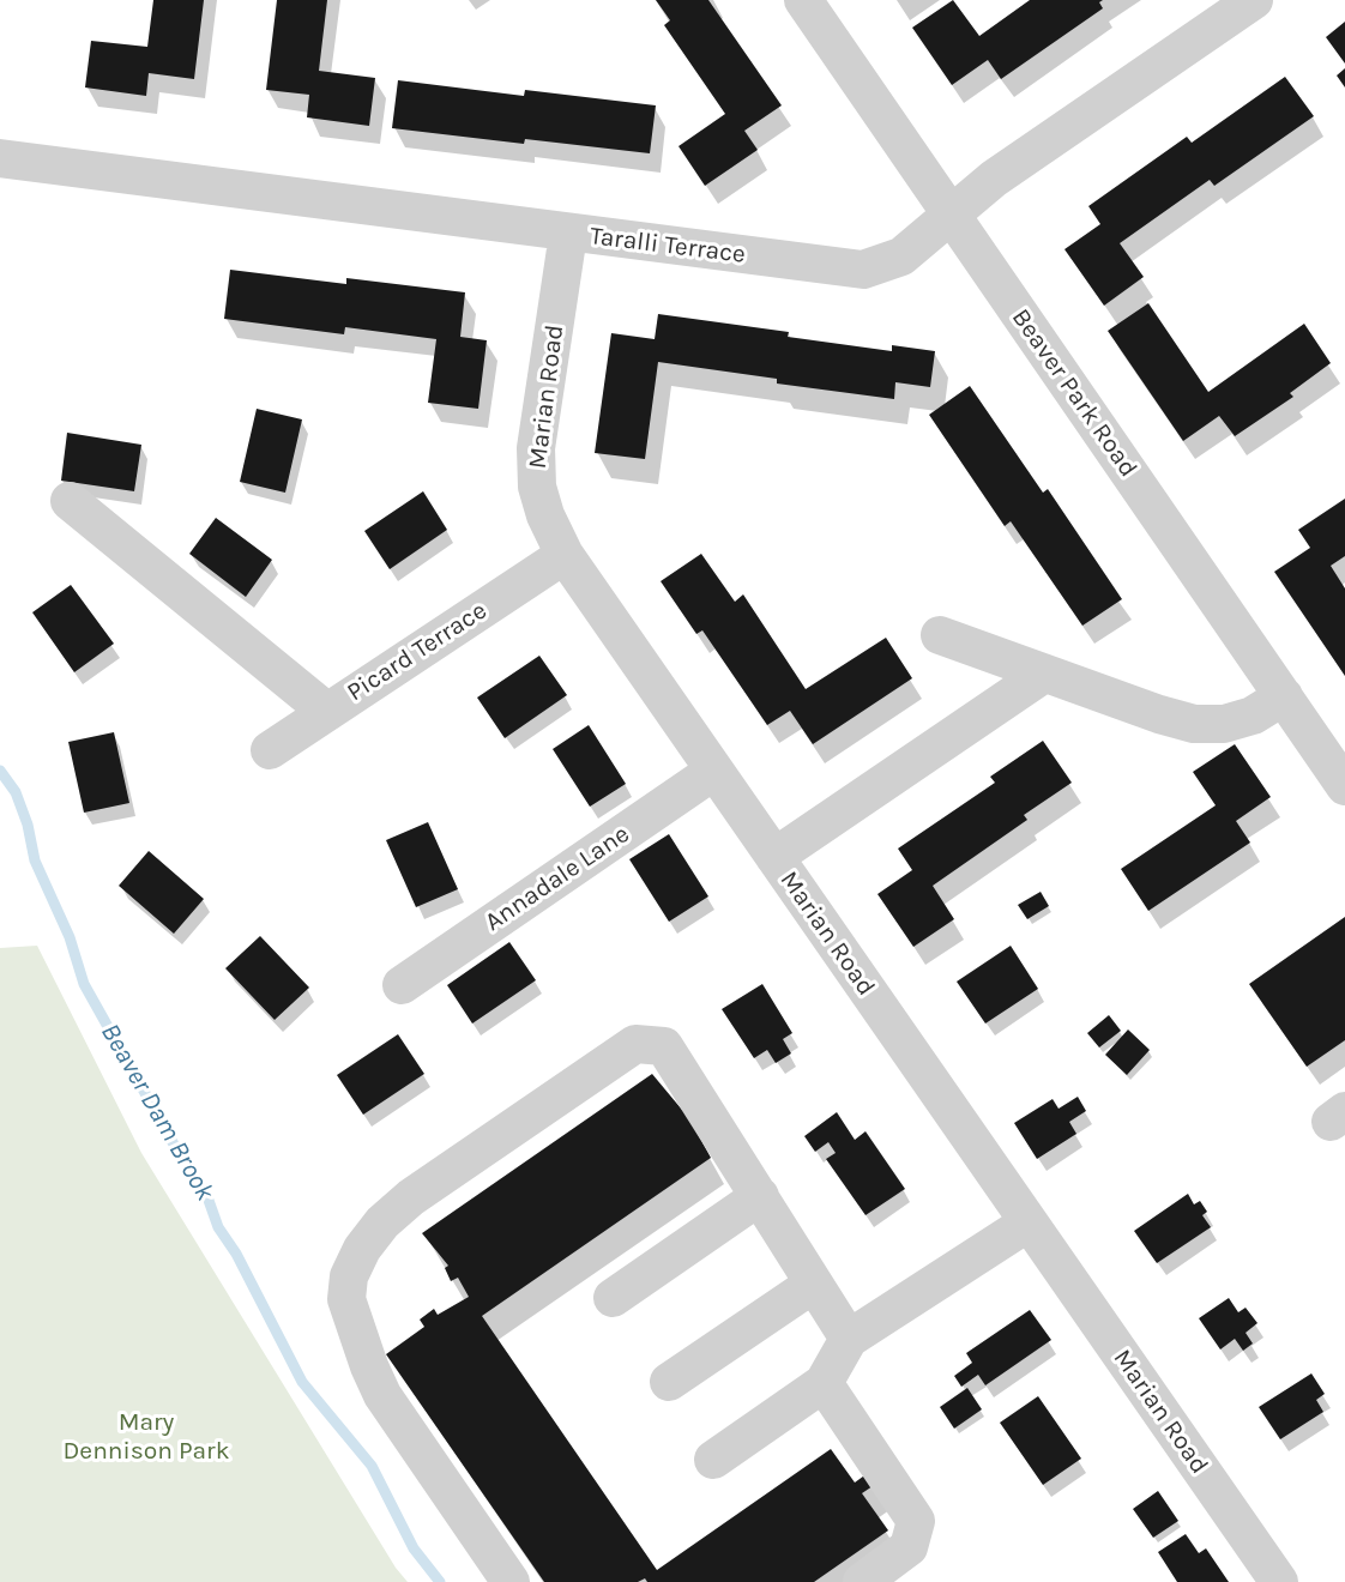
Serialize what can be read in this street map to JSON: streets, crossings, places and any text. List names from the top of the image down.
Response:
{
  "streets": {
    "street": [
      "Taralli Terrace",
      "Beaver Park Road",
      "Marian Road",
      "Picard Terrace",
      "Annadale Lane"
    ]
  },
  "crossings": [
    ["Taralli Terrace", "Beaver Park Road"],
    ["Taralli Terrace", "Marian Road"],
    ["Marian Road", "Picard Terrace"],
    ["Marian Road", "Annadale Lane"]
  ],
  "water": ["Beaver Dam Brook"],
  "parks": ["Mary Dennison Park"]
}
